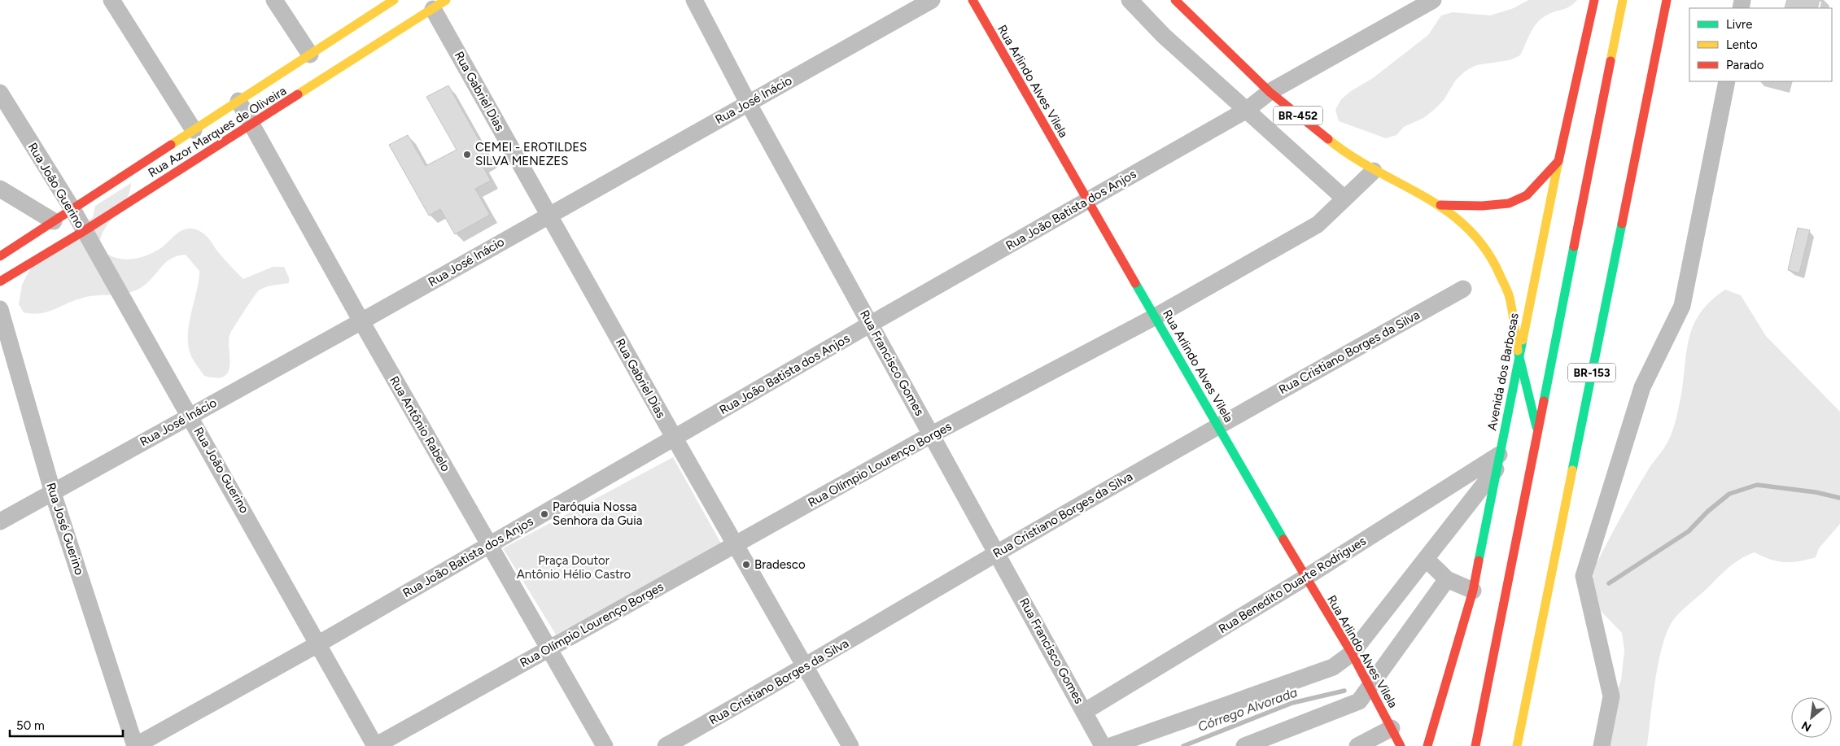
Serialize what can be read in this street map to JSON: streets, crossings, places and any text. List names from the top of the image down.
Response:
{
  "streets": {
    "main road": [
      "Rua Arlindo Alves Vilela",
      "BR-452",
      "Rua Azor Marques de Oliveira",
      "Avenida dos Barbosas",
      "BR-153"
    ],
    "street": [
      "Rua Gabriel Dias",
      "Rua José Inácio",
      "Rua João Guerino",
      "Rua João Batista dos Anjos",
      "Rua Cristiano Borges da Silva",
      "Rua Francisco Gomes",
      "Rua Antônio Rabelo",
      "Rua Olímpio Lourenço Borges",
      "Rua José Guerino",
      "Rua Benedito Duarte Rodrigues"
    ]
  },
  "crossings": [
    ["Rua Arlindo Alves Vilela", "Rua João Batista dos Anjos"],
    ["Rua Arlindo Alves Vilela", "Rua Cristiano Borges da Silva"],
    ["Rua Arlindo Alves Vilela", "Rua Olímpio Lourenço Borges"],
    ["Rua Arlindo Alves Vilela", "Rua Benedito Duarte Rodrigues"],
    ["Rua Gabriel Dias", "Rua José Inácio"],
    ["Rua Gabriel Dias", "Rua Azor Marques de Oliveira"],
    ["Rua Gabriel Dias", "Rua João Batista dos Anjos"],
    ["Rua Gabriel Dias", "Rua Cristiano Borges da Silva"],
    ["Rua Gabriel Dias", "Rua Olímpio Lourenço Borges"],
    ["Rua José Inácio", "Rua João Guerino"],
    ["Rua José Inácio", "Rua Francisco Gomes"],
    ["Rua José Inácio", "Rua Antônio Rabelo"],
    ["Rua José Inácio", "Rua José Guerino"],
    ["BR-452", "Rua João Batista dos Anjos"],
    ["BR-452", "Avenida dos Barbosas"],
    ["BR-452", "BR-153"],
    ["BR-452", "Rua Olímpio Lourenço Borges"],
    ["Rua Azor Marques de Oliveira", "Rua João Guerino"],
    ["Rua Azor Marques de Oliveira", "Rua Antônio Rabelo"],
    ["Rua João Guerino", "Rua João Batista dos Anjos"],
    ["Rua João Guerino", "Rua Olímpio Lourenço Borges"],
    ["Rua João Batista dos Anjos", "Rua Francisco Gomes"],
    ["Rua João Batista dos Anjos", "Rua Antônio Rabelo"],
    ["Rua João Batista dos Anjos", "Rua José Guerino"],
    ["Rua Cristiano Borges da Silva", "Rua Francisco Gomes"],
    ["Rua Francisco Gomes", "Rua Olímpio Lourenço Borges"],
    ["Rua Francisco Gomes", "Rua Benedito Duarte Rodrigues"],
    ["Avenida dos Barbosas", "Rua Benedito Duarte Rodrigues"],
    ["Rua Antônio Rabelo", "Rua Olímpio Lourenço Borges"]
  ],
  "water": ["Córrego Alvorada"],
  "parks": ["Praça Doutor Antônio Hélio Castro"],
  "places": ["CEMEI - EROTILDES SILVA MENEZES", "Paróquia Nossa Senhora da Guia", "Bradesco"],
  "legend": ["Livre", "Lento", "Parado"],
  "scale_bar": "50 m",
  "north": "bottom left"
}
